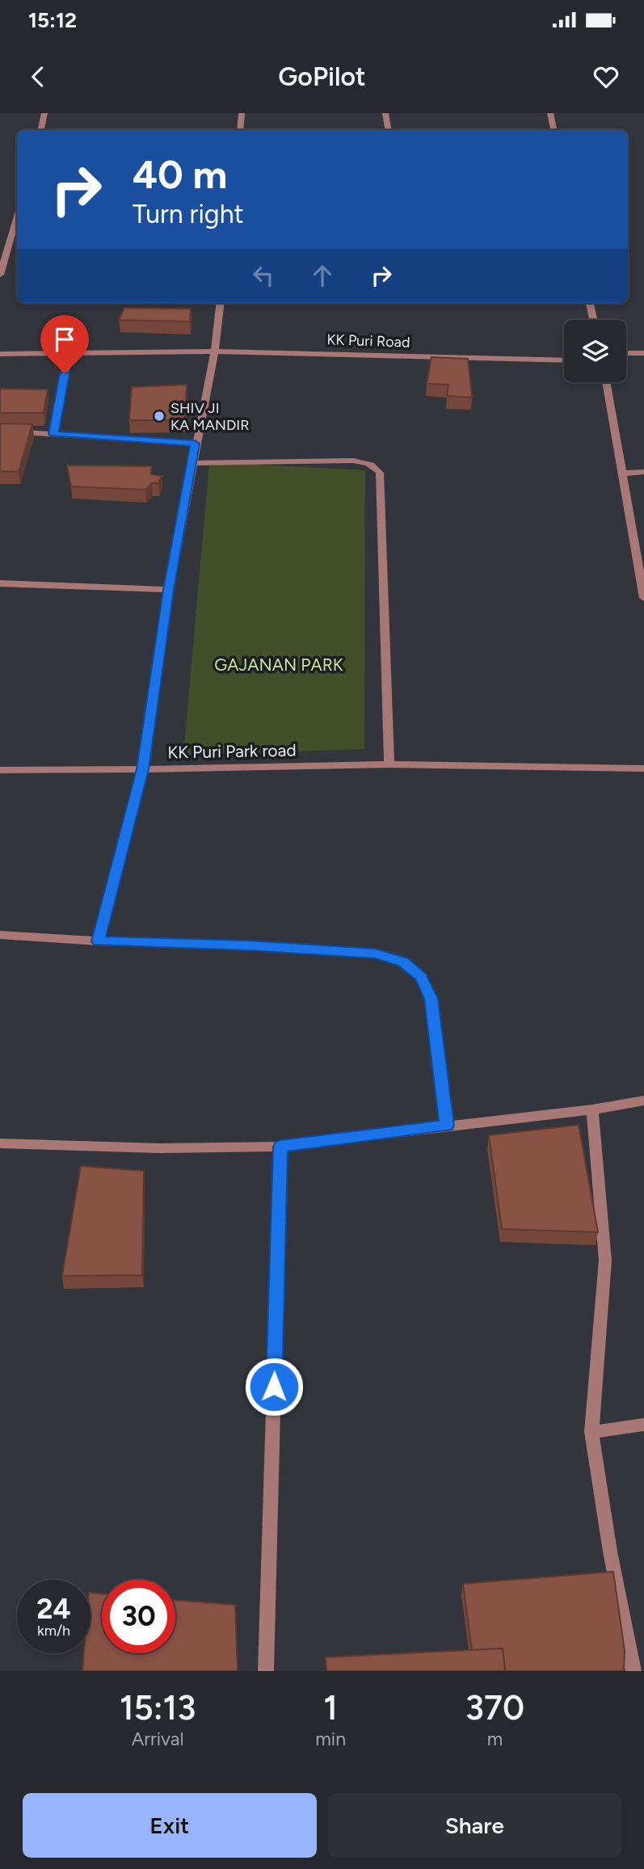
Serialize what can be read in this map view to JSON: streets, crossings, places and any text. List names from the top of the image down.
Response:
{
  "streets": {
    "street": ["KK Puri Road", "KK Puri Park road"]
  },
  "crossings": [
    ["KK Puri Road", "KK Puri Park road"]
  ],
  "parks": ["GAJANAN PARK"],
  "places": ["SHIV JI KA MANDIR"],
  "page": {
    "status": "15:12",
    "header": "GoPilot",
    "turn": ["40 m", "Turn right"],
    "speed": "24 km/h",
    "limit": "30",
    "eta": [
      "15:13",
      "Arrival",
      "1",
      "min",
      "370",
      "m"
    ],
    "buttons": ["Exit", "Share"]
  }
}
